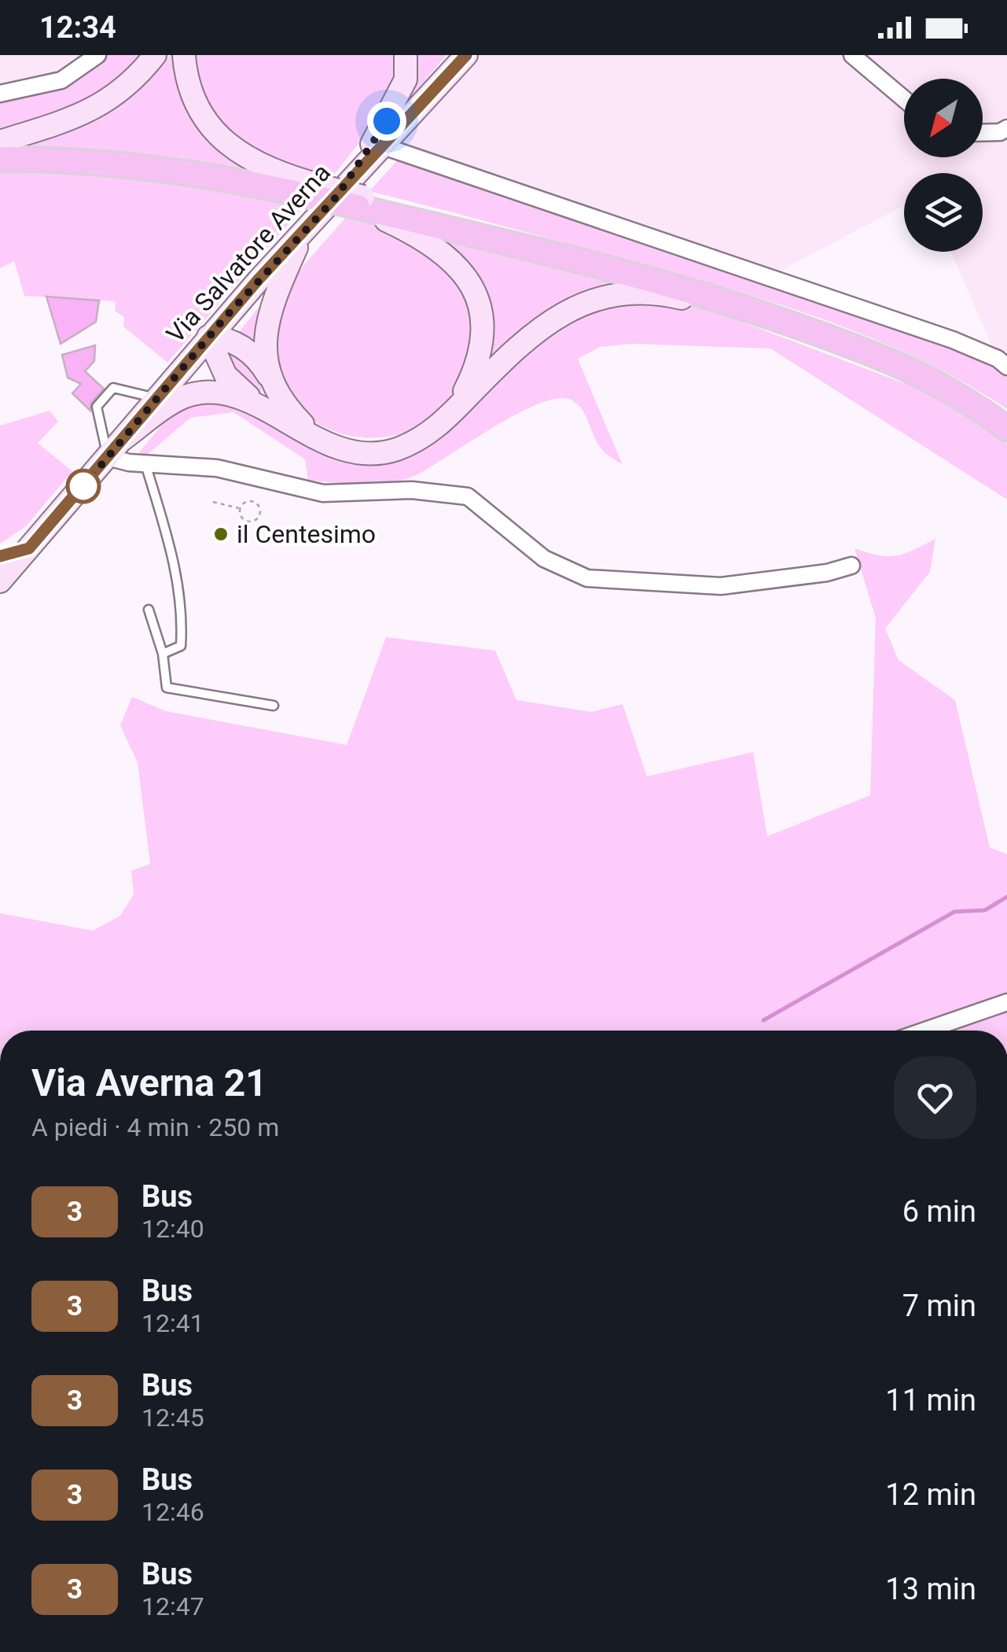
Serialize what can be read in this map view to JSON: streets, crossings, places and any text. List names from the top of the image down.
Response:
{
  "streets": {
    "main road": ["Via Salvatore Averna"]
  },
  "places": ["il Centesimo"],
  "lines": ["bus line 3"],
  "north": "bottom left",
  "page": {
    "status": "12:34",
    "heading": ["Via Averna 21", "A piedi · 4 min · 250 m"],
    "list": [
      {
        "mark": "3",
        "name": "Bus",
        "note": "12:40",
        "value": "6 min"
      },
      {
        "mark": "3",
        "name": "Bus",
        "note": "12:41",
        "value": "7 min"
      },
      {
        "mark": "3",
        "name": "Bus",
        "note": "12:45",
        "value": "11 min"
      },
      {
        "mark": "3",
        "name": "Bus",
        "note": "12:46",
        "value": "12 min"
      },
      {
        "mark": "3",
        "name": "Bus",
        "note": "12:47",
        "value": "13 min"
      }
    ]
  }
}
